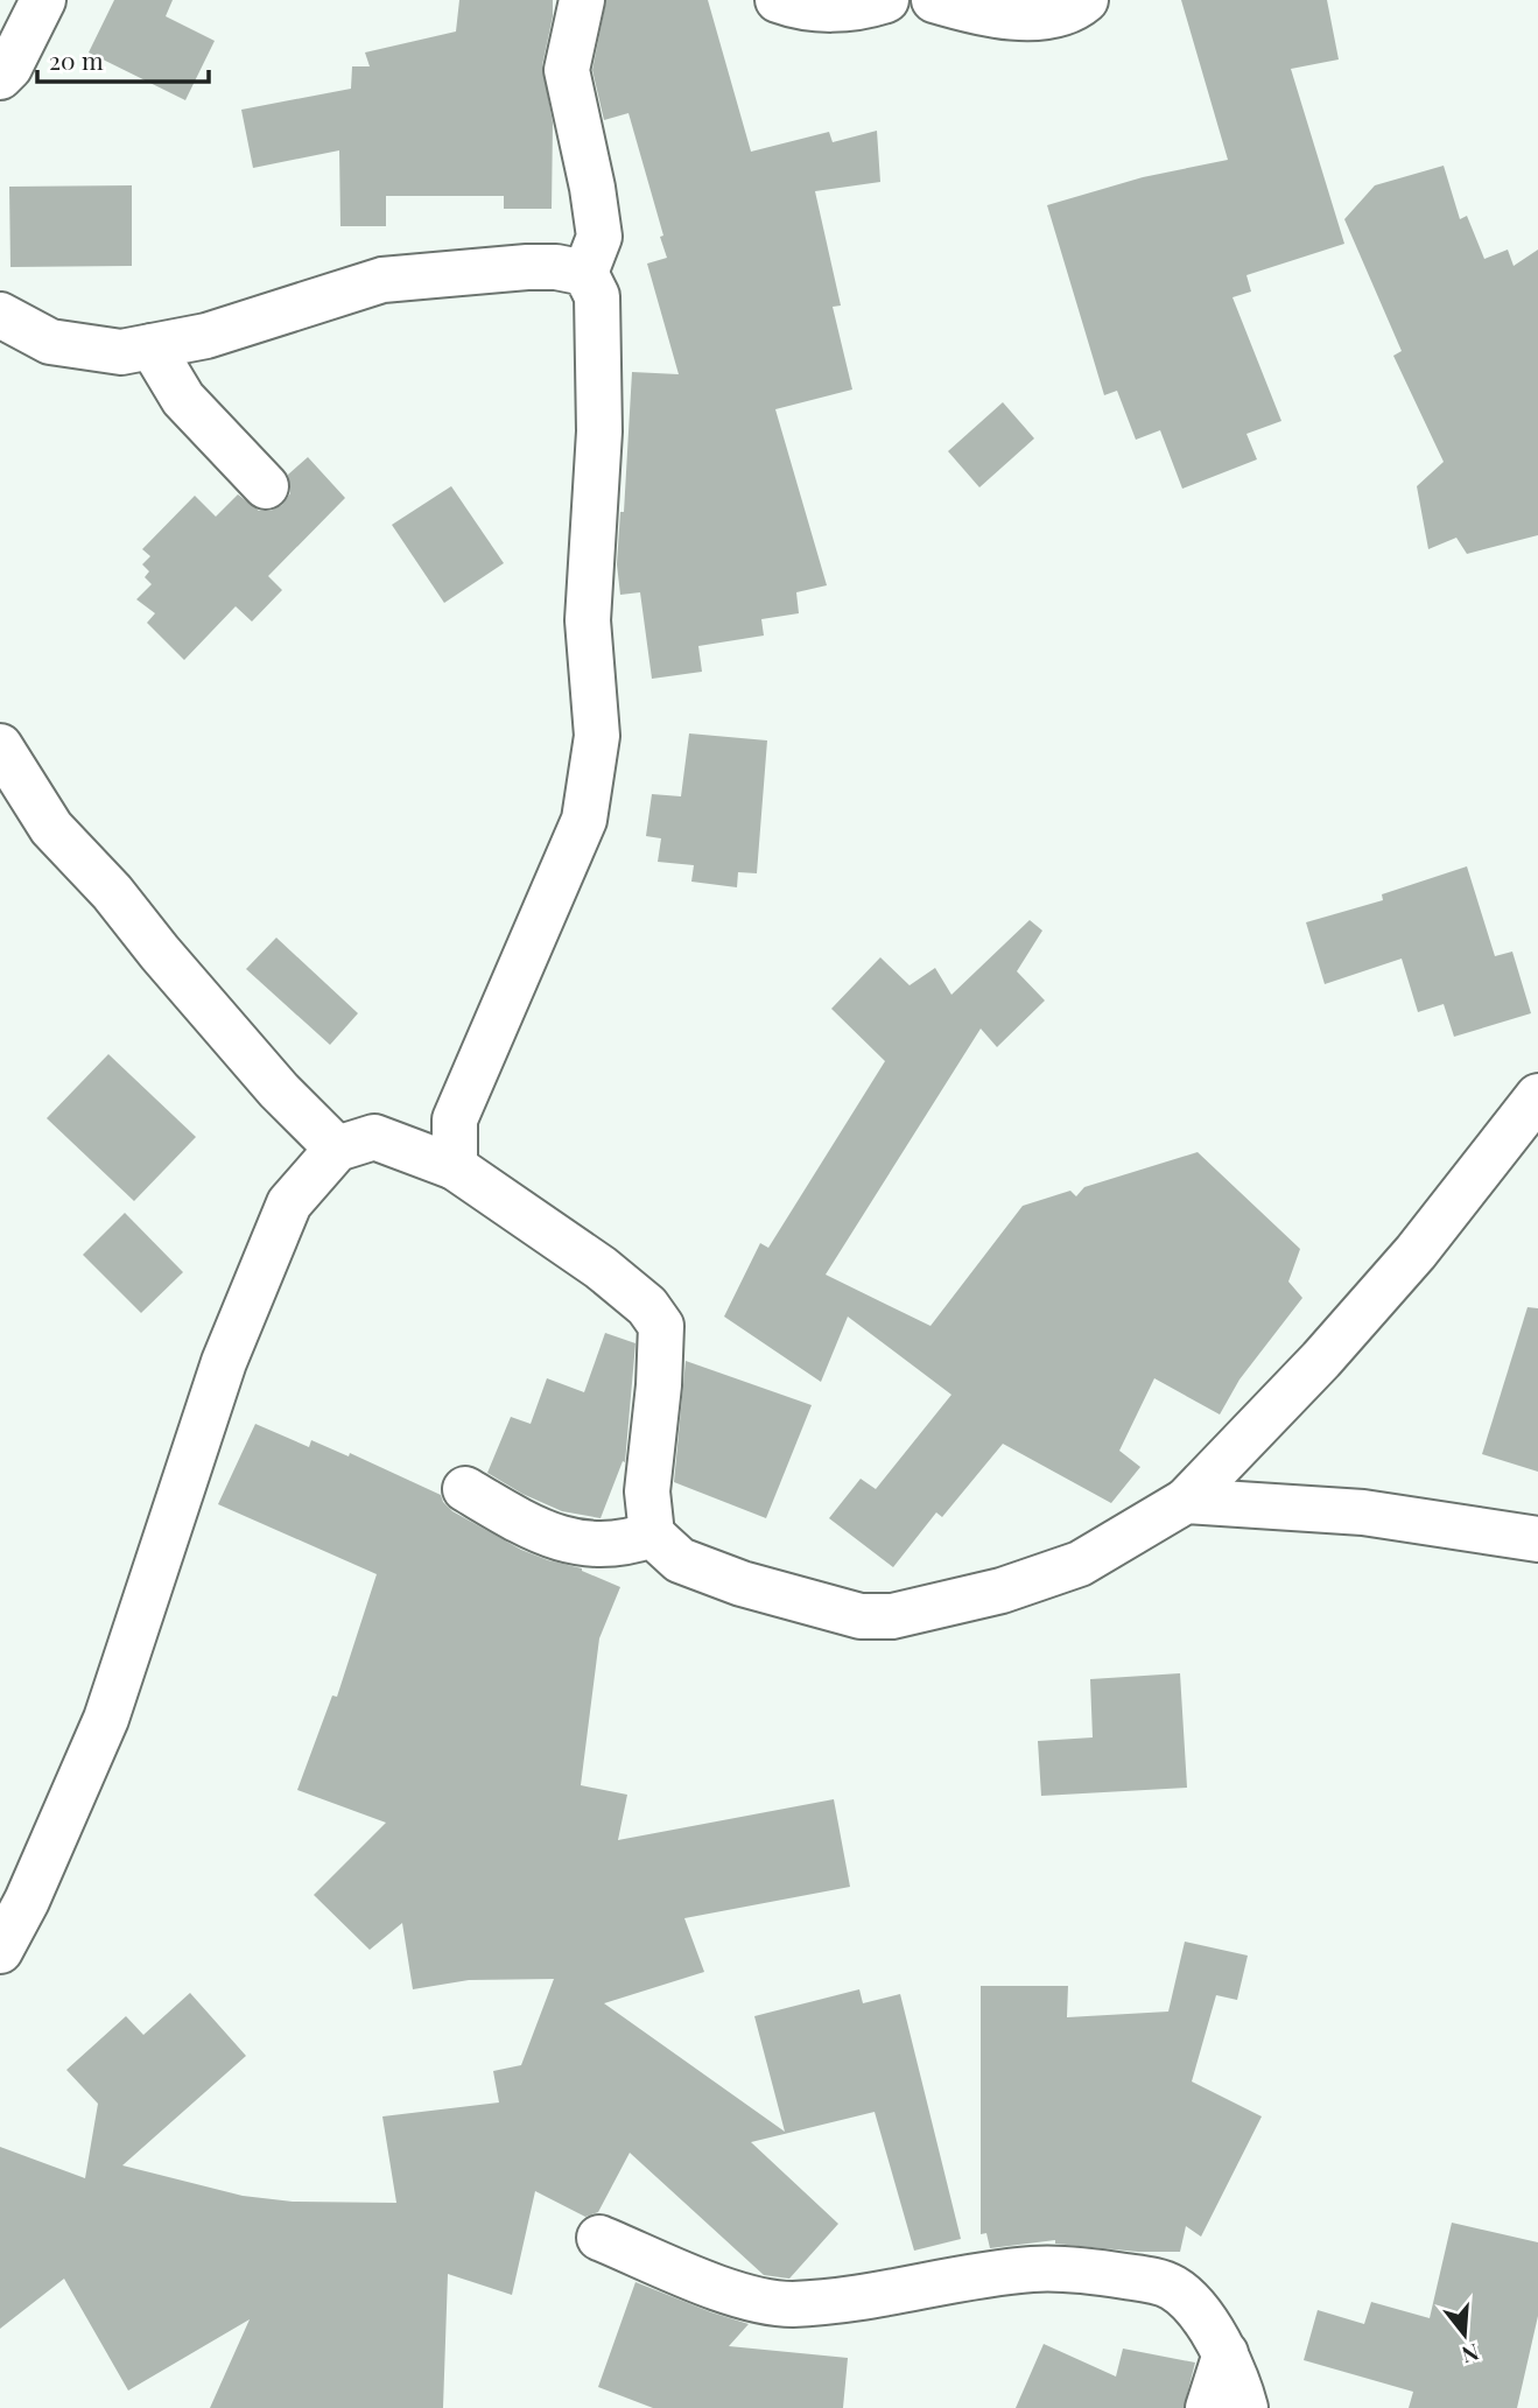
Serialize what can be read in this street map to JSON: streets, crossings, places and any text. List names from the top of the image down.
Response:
{
  "scale_bar": "20 m",
  "north": "bottom"
}
